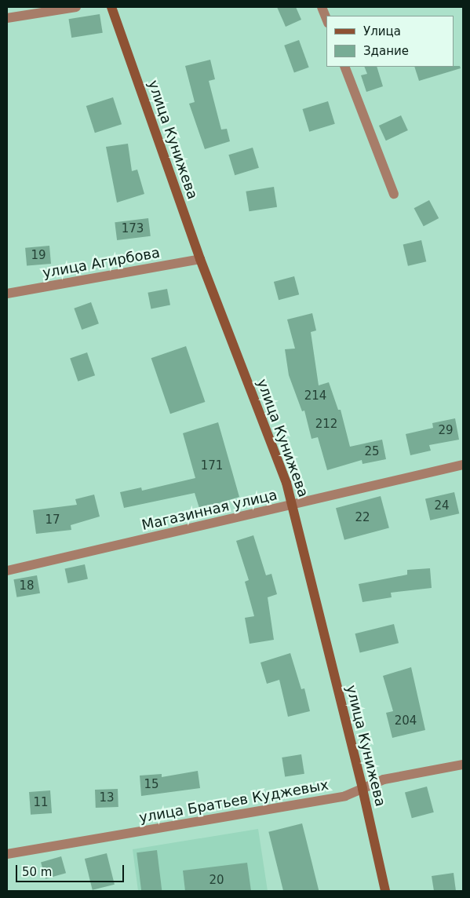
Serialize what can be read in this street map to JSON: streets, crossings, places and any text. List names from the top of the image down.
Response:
{
  "streets": {
    "street": [
      "улица Кунижева",
      "улица Агирбова",
      "Магазинная улица",
      "улица Братьев Куджевых"
    ]
  },
  "crossings": [
    ["улица Кунижева", "улица Агирбова"],
    ["улица Кунижева", "Магазинная улица"],
    ["улица Кунижева", "улица Братьев Куджевых"]
  ],
  "house_numbers": [
    "173",
    "19",
    "214",
    "212",
    "29",
    "25",
    "171",
    "24",
    "22",
    "17",
    "18",
    "204",
    "15",
    "13",
    "11",
    "20"
  ],
  "legend": ["Улица", "Здание"],
  "scale_bar": "50 m"
}
